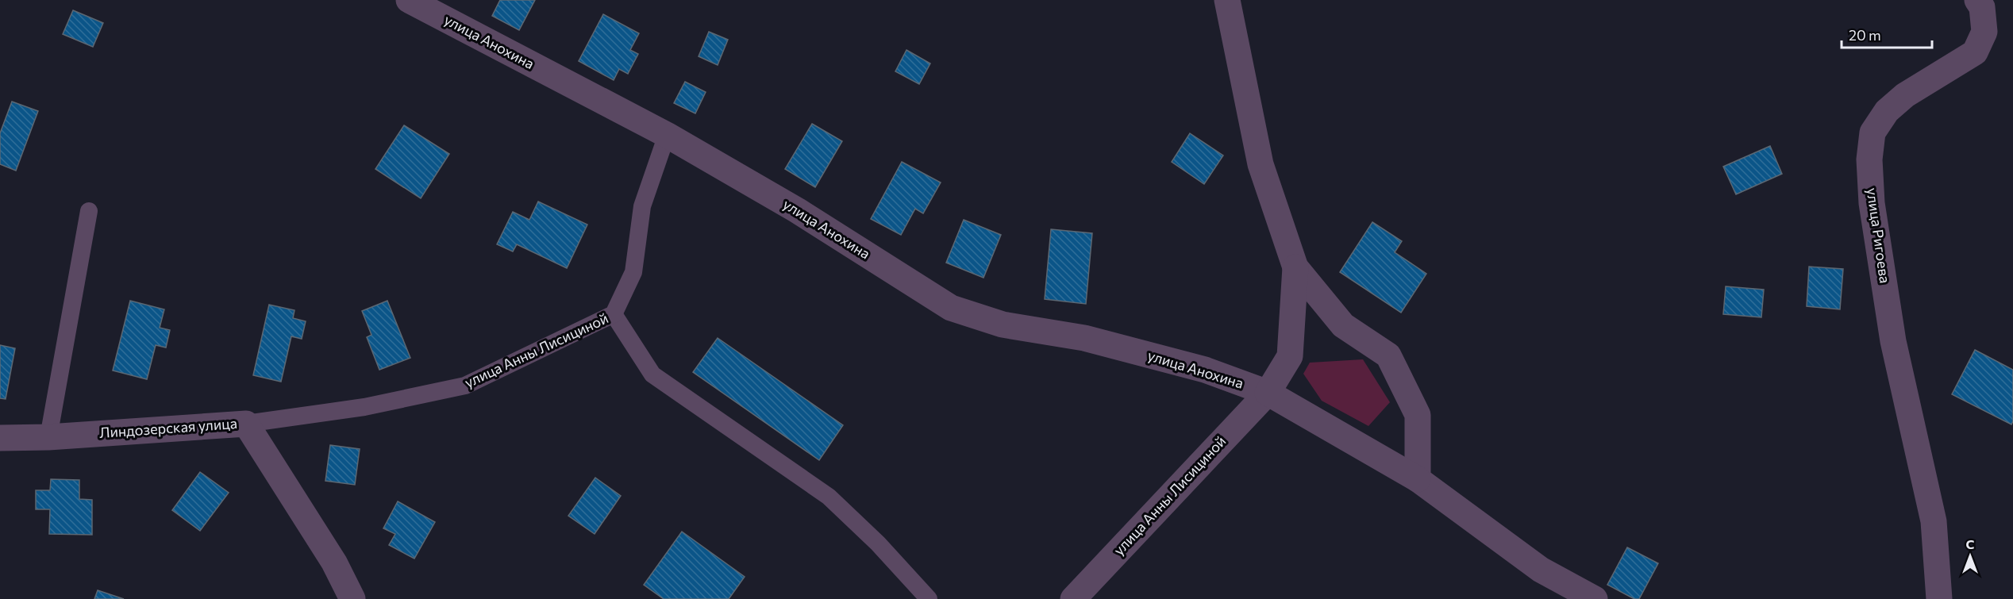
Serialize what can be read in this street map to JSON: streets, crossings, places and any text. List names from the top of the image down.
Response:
{
  "streets": {
    "street": [
      "улица Анохина",
      "улица Ригоева",
      "улица Анны Лисициной",
      "Линдозерская улица"
    ]
  },
  "crossings": [
    ["улица Анохина", "улица Анны Лисициной"],
    ["улица Анны Лисициной", "Линдозерская улица"]
  ],
  "scale_bar": "20 m",
  "north": "top"
}
